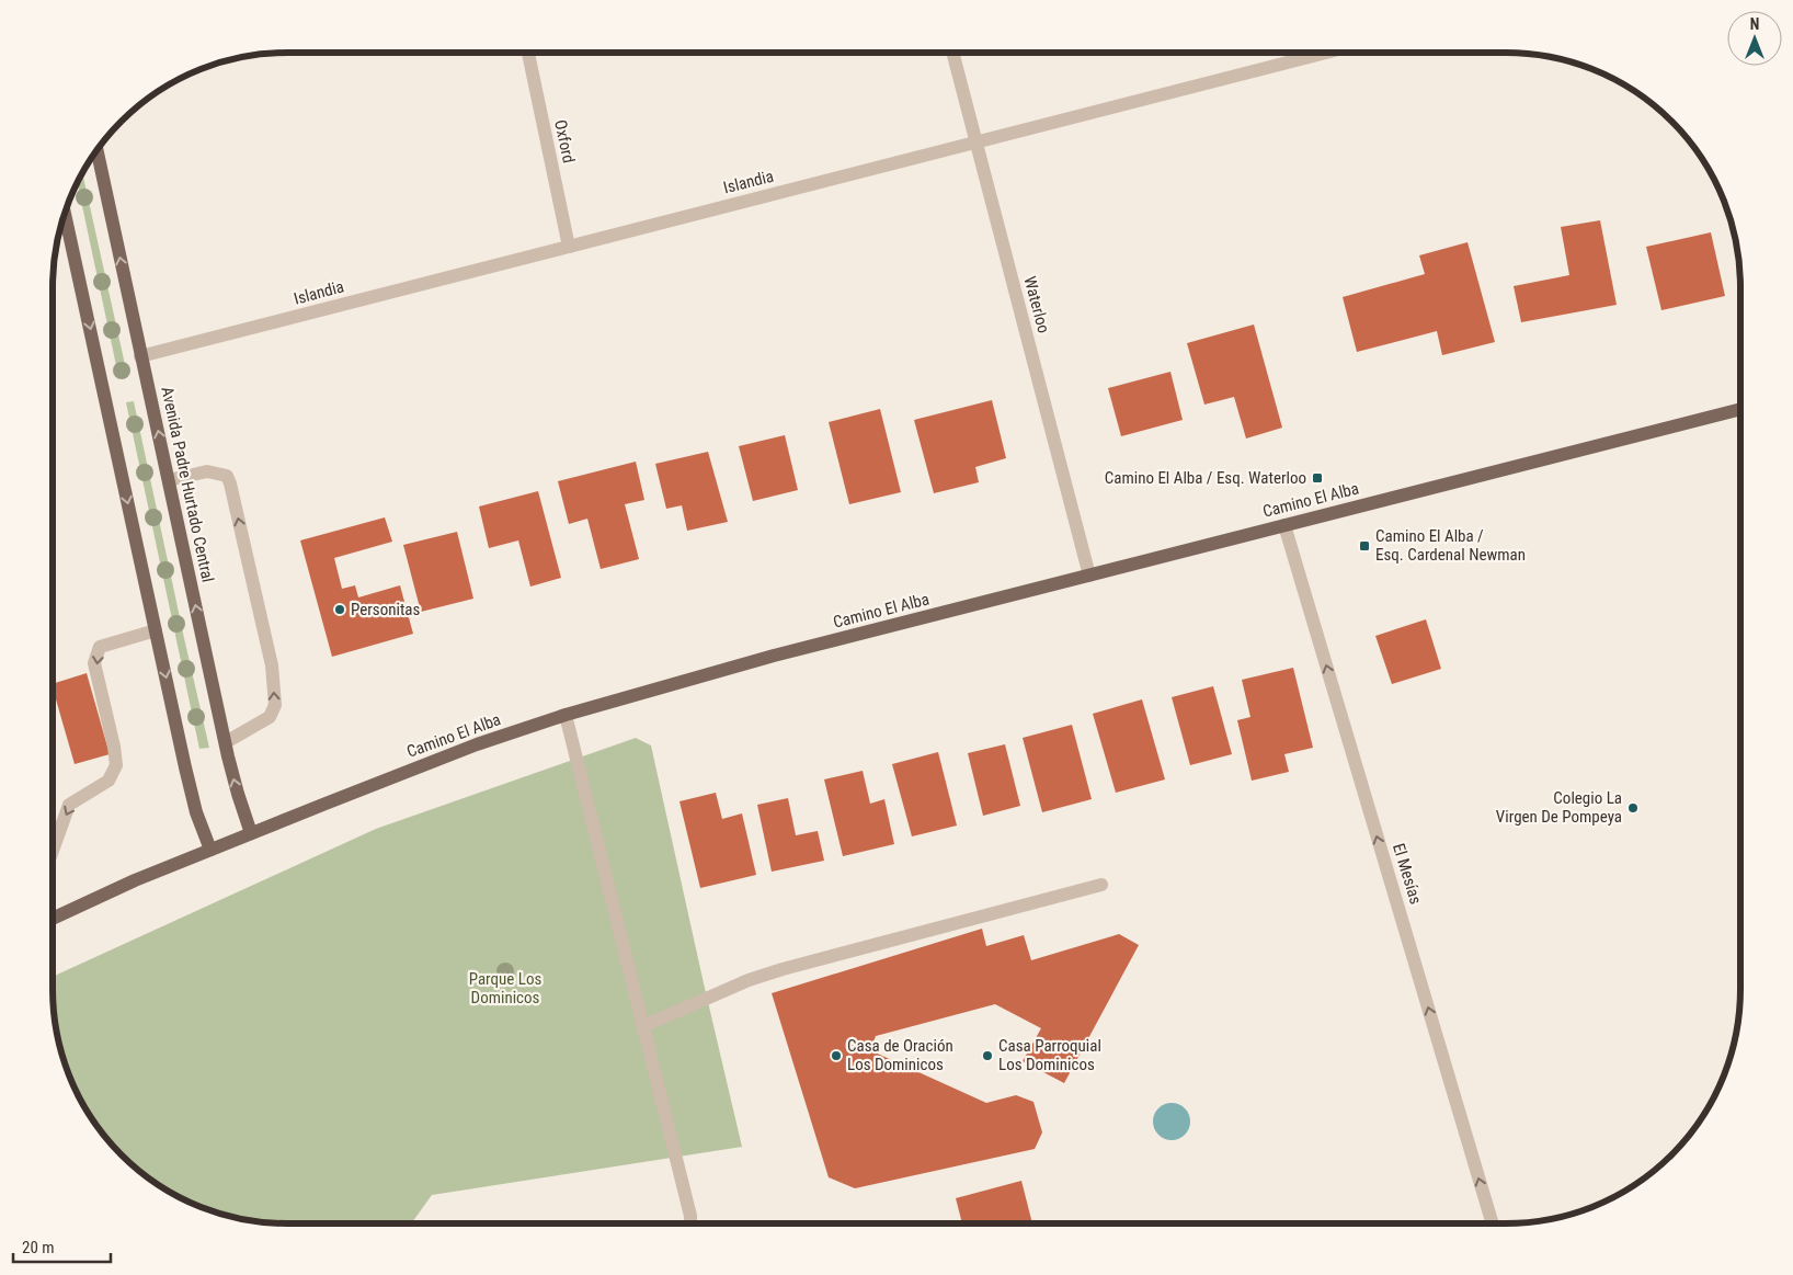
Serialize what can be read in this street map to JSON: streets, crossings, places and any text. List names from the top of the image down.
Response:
{
  "streets": {
    "main road": ["Avenida Padre Hurtado Central", "Camino El Alba"],
    "street": [
      "Oxford",
      "Islandia",
      "Waterloo",
      "El Mesías"
    ]
  },
  "crossings": [
    ["Oxford", "Islandia"],
    ["Islandia", "Waterloo"],
    ["Islandia", "Avenida Padre Hurtado Central"],
    ["Waterloo", "Camino El Alba"],
    ["Avenida Padre Hurtado Central", "Camino El Alba"],
    ["Camino El Alba", "El Mesías"]
  ],
  "one_way": ["El Mesías"],
  "parks": ["Parque Los Dominicos"],
  "places": {
    "transit": ["Camino El Alba / Esq. Waterloo", "Camino El Alba / Esq. Cardenal Newman"],
    "other": [
      "Personitas",
      "Colegio La Virgen De Pompeya",
      "Casa de Oración Los Dominicos",
      "Casa Parroquial Los Dominicos"
    ]
  },
  "scale_bar": "20 m",
  "north": "top"
}
